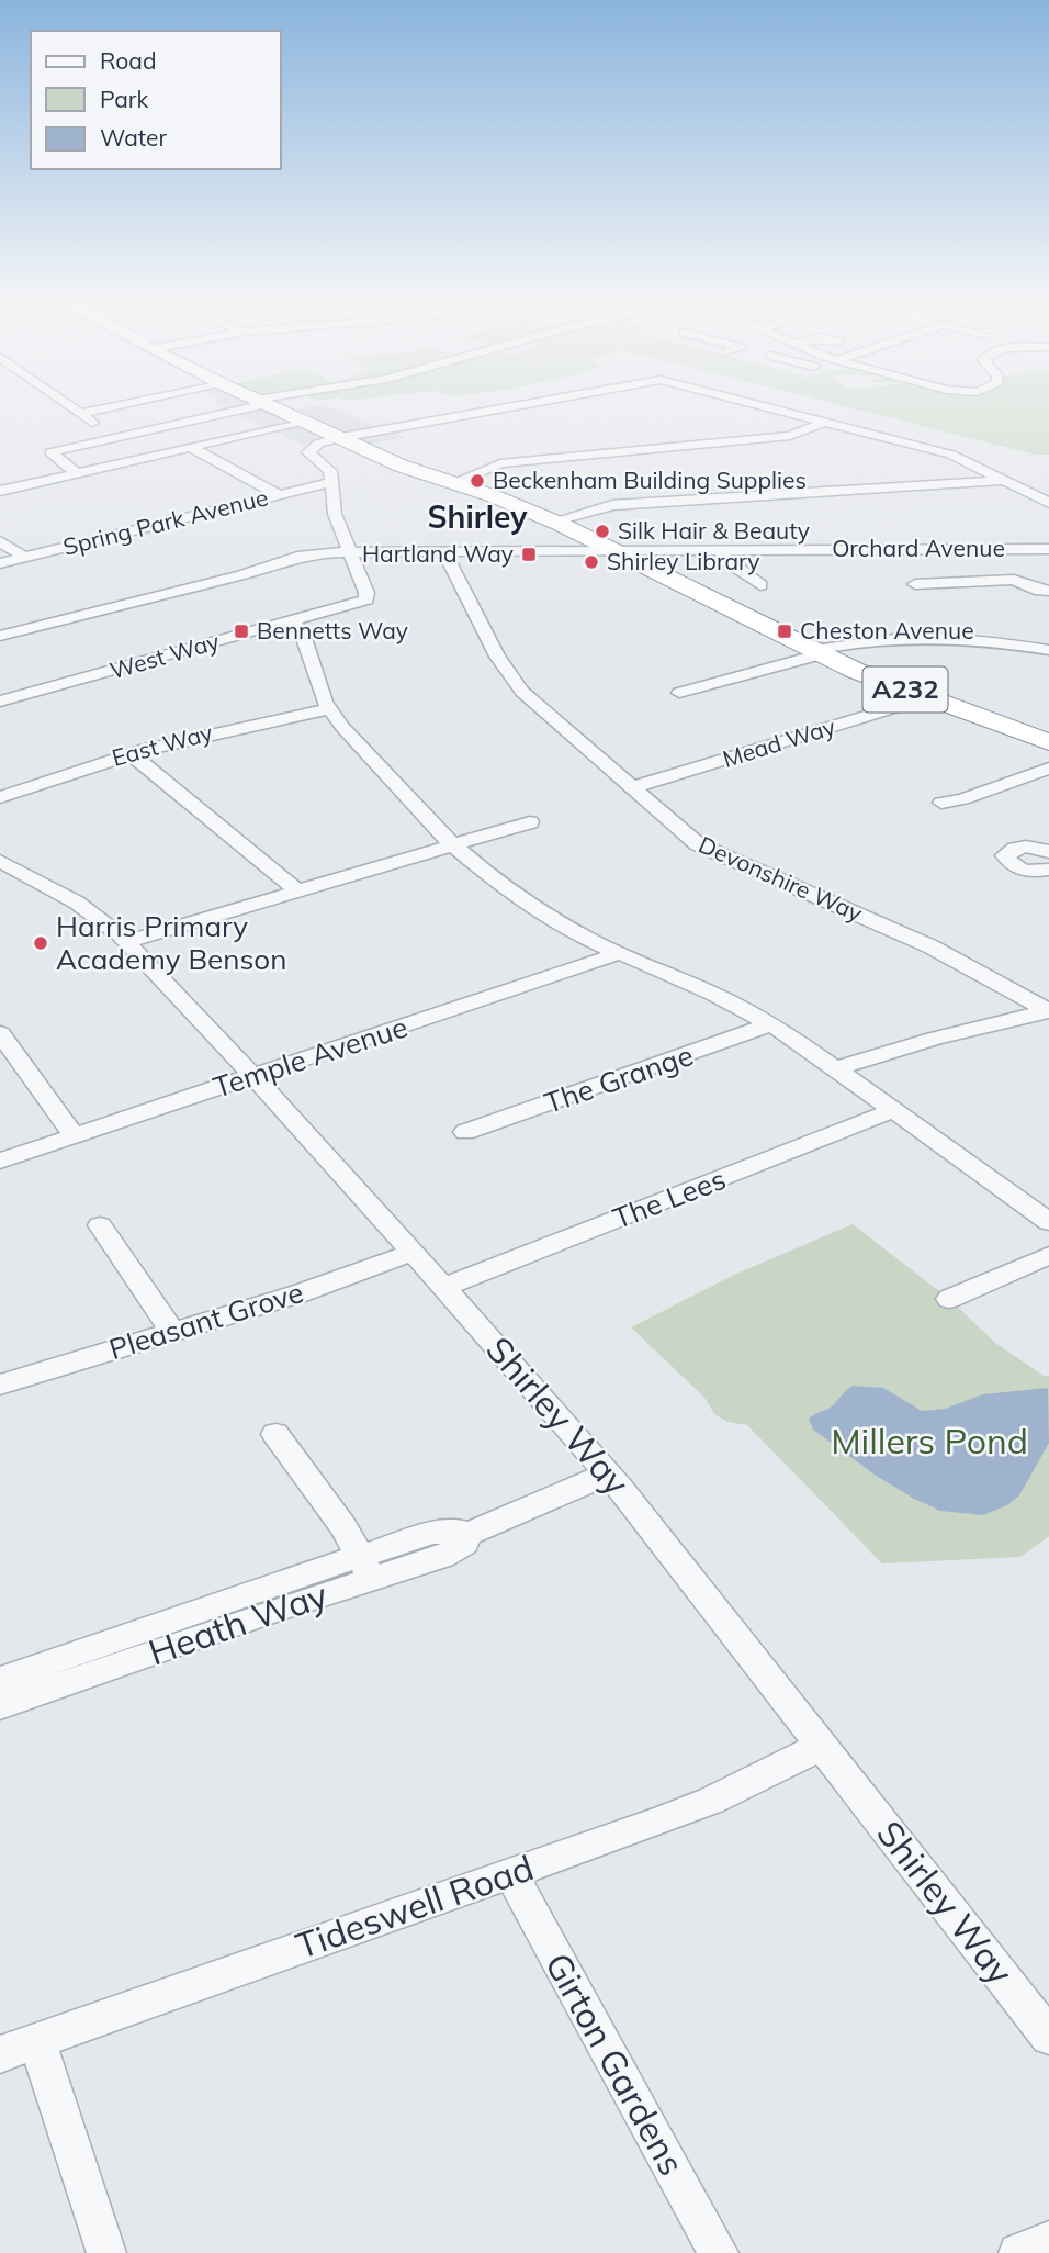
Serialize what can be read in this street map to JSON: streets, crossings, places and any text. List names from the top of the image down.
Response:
{
  "streets": {
    "highway": ["A232"],
    "street": [
      "Spring Park Avenue",
      "Orchard Avenue",
      "West Way",
      "Mead Way",
      "East Way",
      "Devonshire Way",
      "Temple Avenue",
      "The Grange",
      "The Lees",
      "Pleasant Grove",
      "Shirley Way",
      "Heath Way",
      "Tideswell Road",
      "Girton Gardens"
    ]
  },
  "crossings": [
    ["Orchard Avenue", "A232"],
    ["A232", "Mead Way"],
    ["Mead Way", "Devonshire Way"],
    ["Temple Avenue", "Shirley Way"],
    ["The Lees", "Shirley Way"],
    ["Pleasant Grove", "Shirley Way"],
    ["Shirley Way", "Heath Way"],
    ["Shirley Way", "Tideswell Road"],
    ["Tideswell Road", "Girton Gardens"]
  ],
  "districts": ["Shirley"],
  "parks": ["Millers Pond"],
  "places": {
    "other": [
      "Beckenham Building Supplies",
      "Silk Hair & Beauty",
      "Shirley Library",
      "Harris Primary Academy Benson"
    ],
    "transit": ["Hartland Way", "Bennetts Way", "Cheston Avenue"]
  },
  "legend": ["Road", "Park", "Water"]
}
